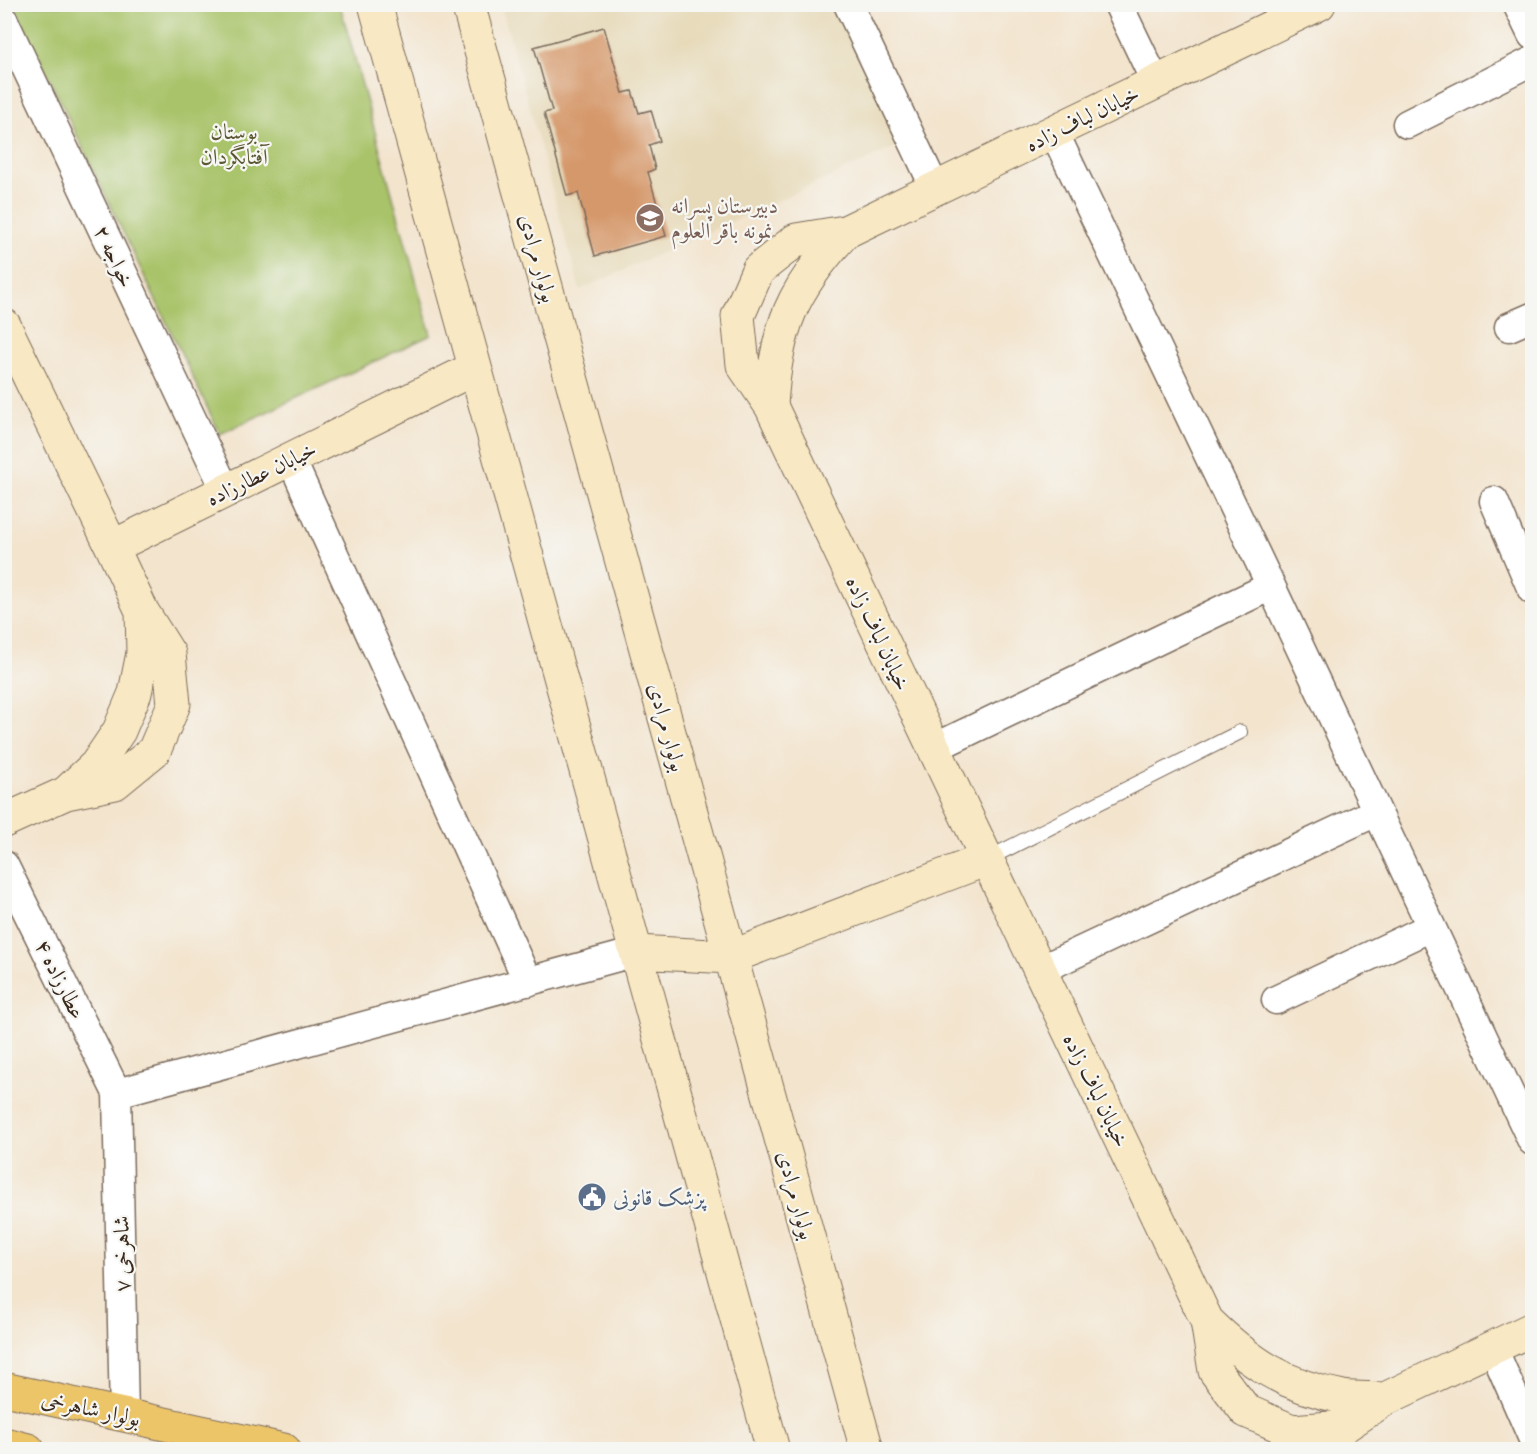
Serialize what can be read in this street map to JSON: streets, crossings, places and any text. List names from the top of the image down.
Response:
{
  "streets": {
    "main road": ["بولوار شاهرخی"],
    "street": [
      "خیابان لباف زاده",
      "خواجه ۲",
      "بولوار مرادی",
      "خیابان عطارزاده",
      "عطارزاده ۴",
      "شاهرخی ۷"
    ]
  },
  "crossings": [
    ["خواجه ۲", "خیابان عطارزاده"],
    ["عطارزاده ۴", "شاهرخی ۷"],
    ["شاهرخی ۷", "بولوار شاهرخی"]
  ],
  "parks": ["بوستان آفتابگردان"],
  "places": {
    "school or university": ["دبیرستان پسرانه نمونه باقر العلوم"],
    "public building": ["پزشک قانونی"]
  }
}
